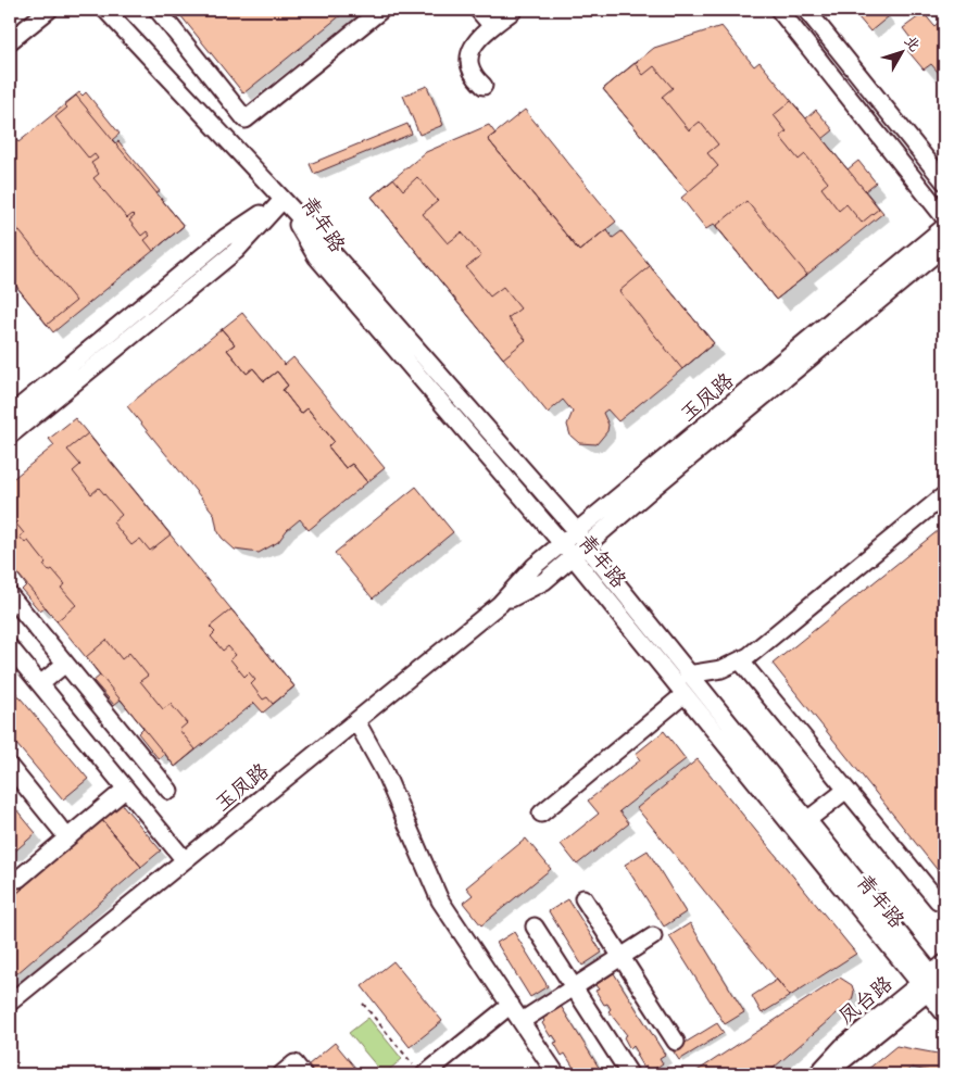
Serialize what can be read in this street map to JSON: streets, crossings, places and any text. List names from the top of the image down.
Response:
{
  "streets": {
    "street": ["青年路", "玉凤路", "凤台路"]
  },
  "crossings": [
    ["青年路", "玉凤路"],
    ["青年路", "凤台路"]
  ],
  "north": "top right"
}
